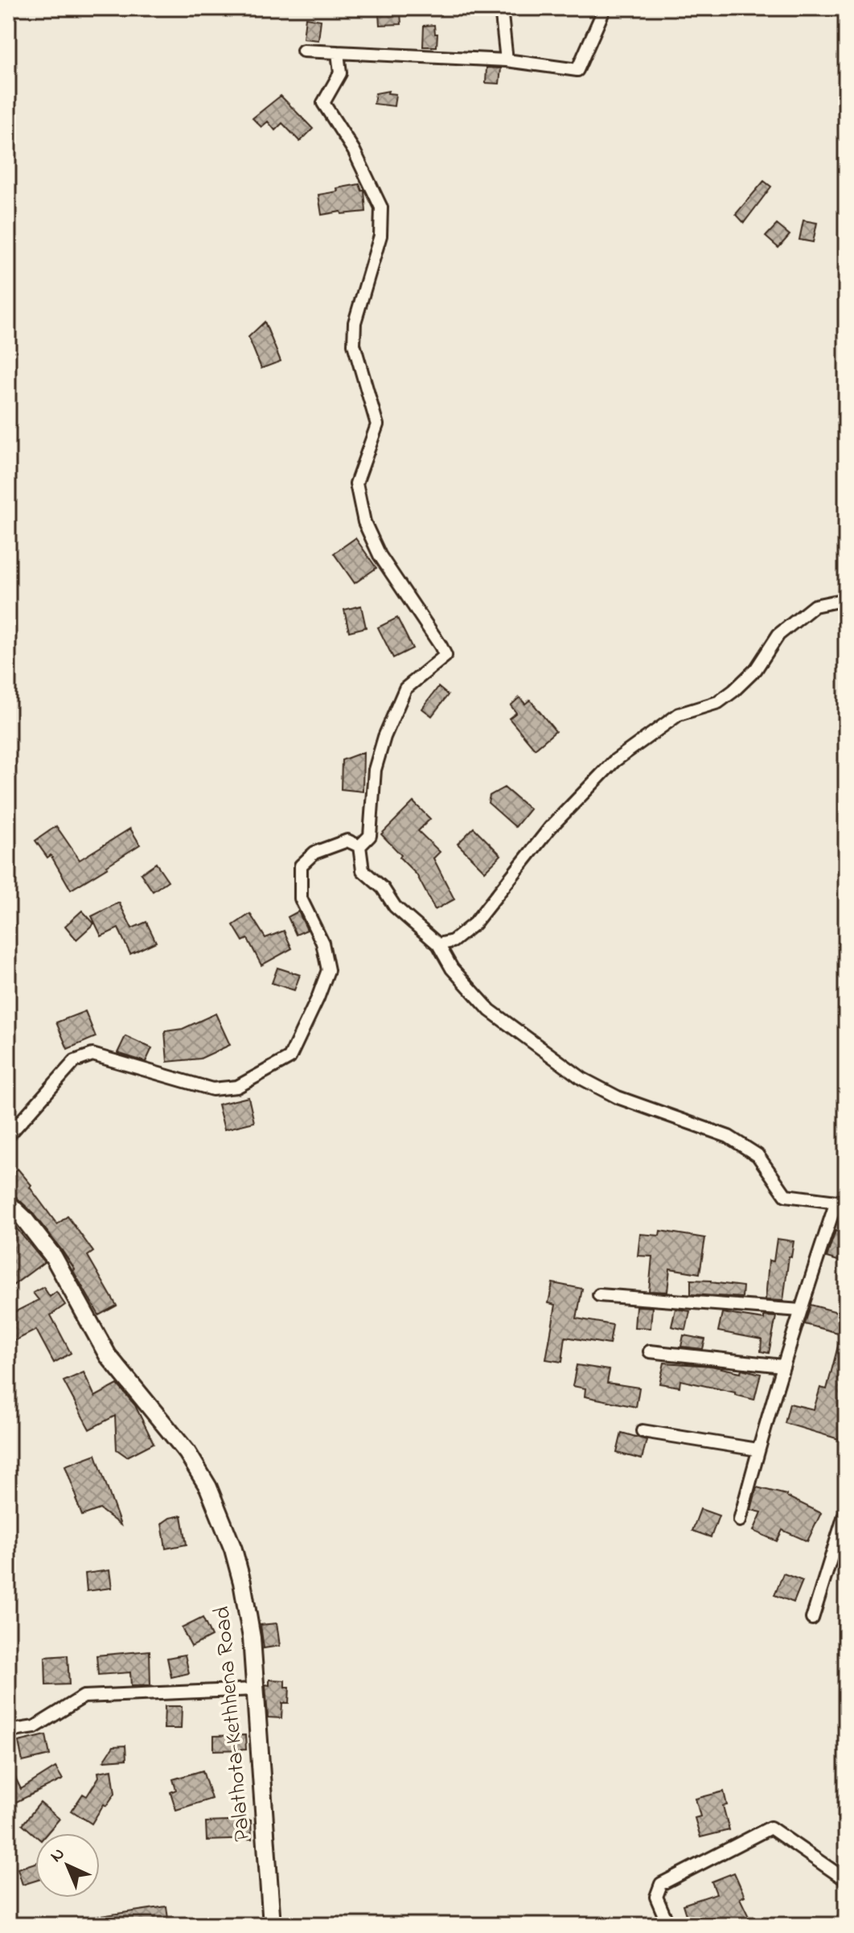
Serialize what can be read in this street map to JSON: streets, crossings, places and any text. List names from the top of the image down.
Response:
{
  "streets": {
    "street": ["Palathota-Kethhena Road"]
  },
  "north": "top left"
}
